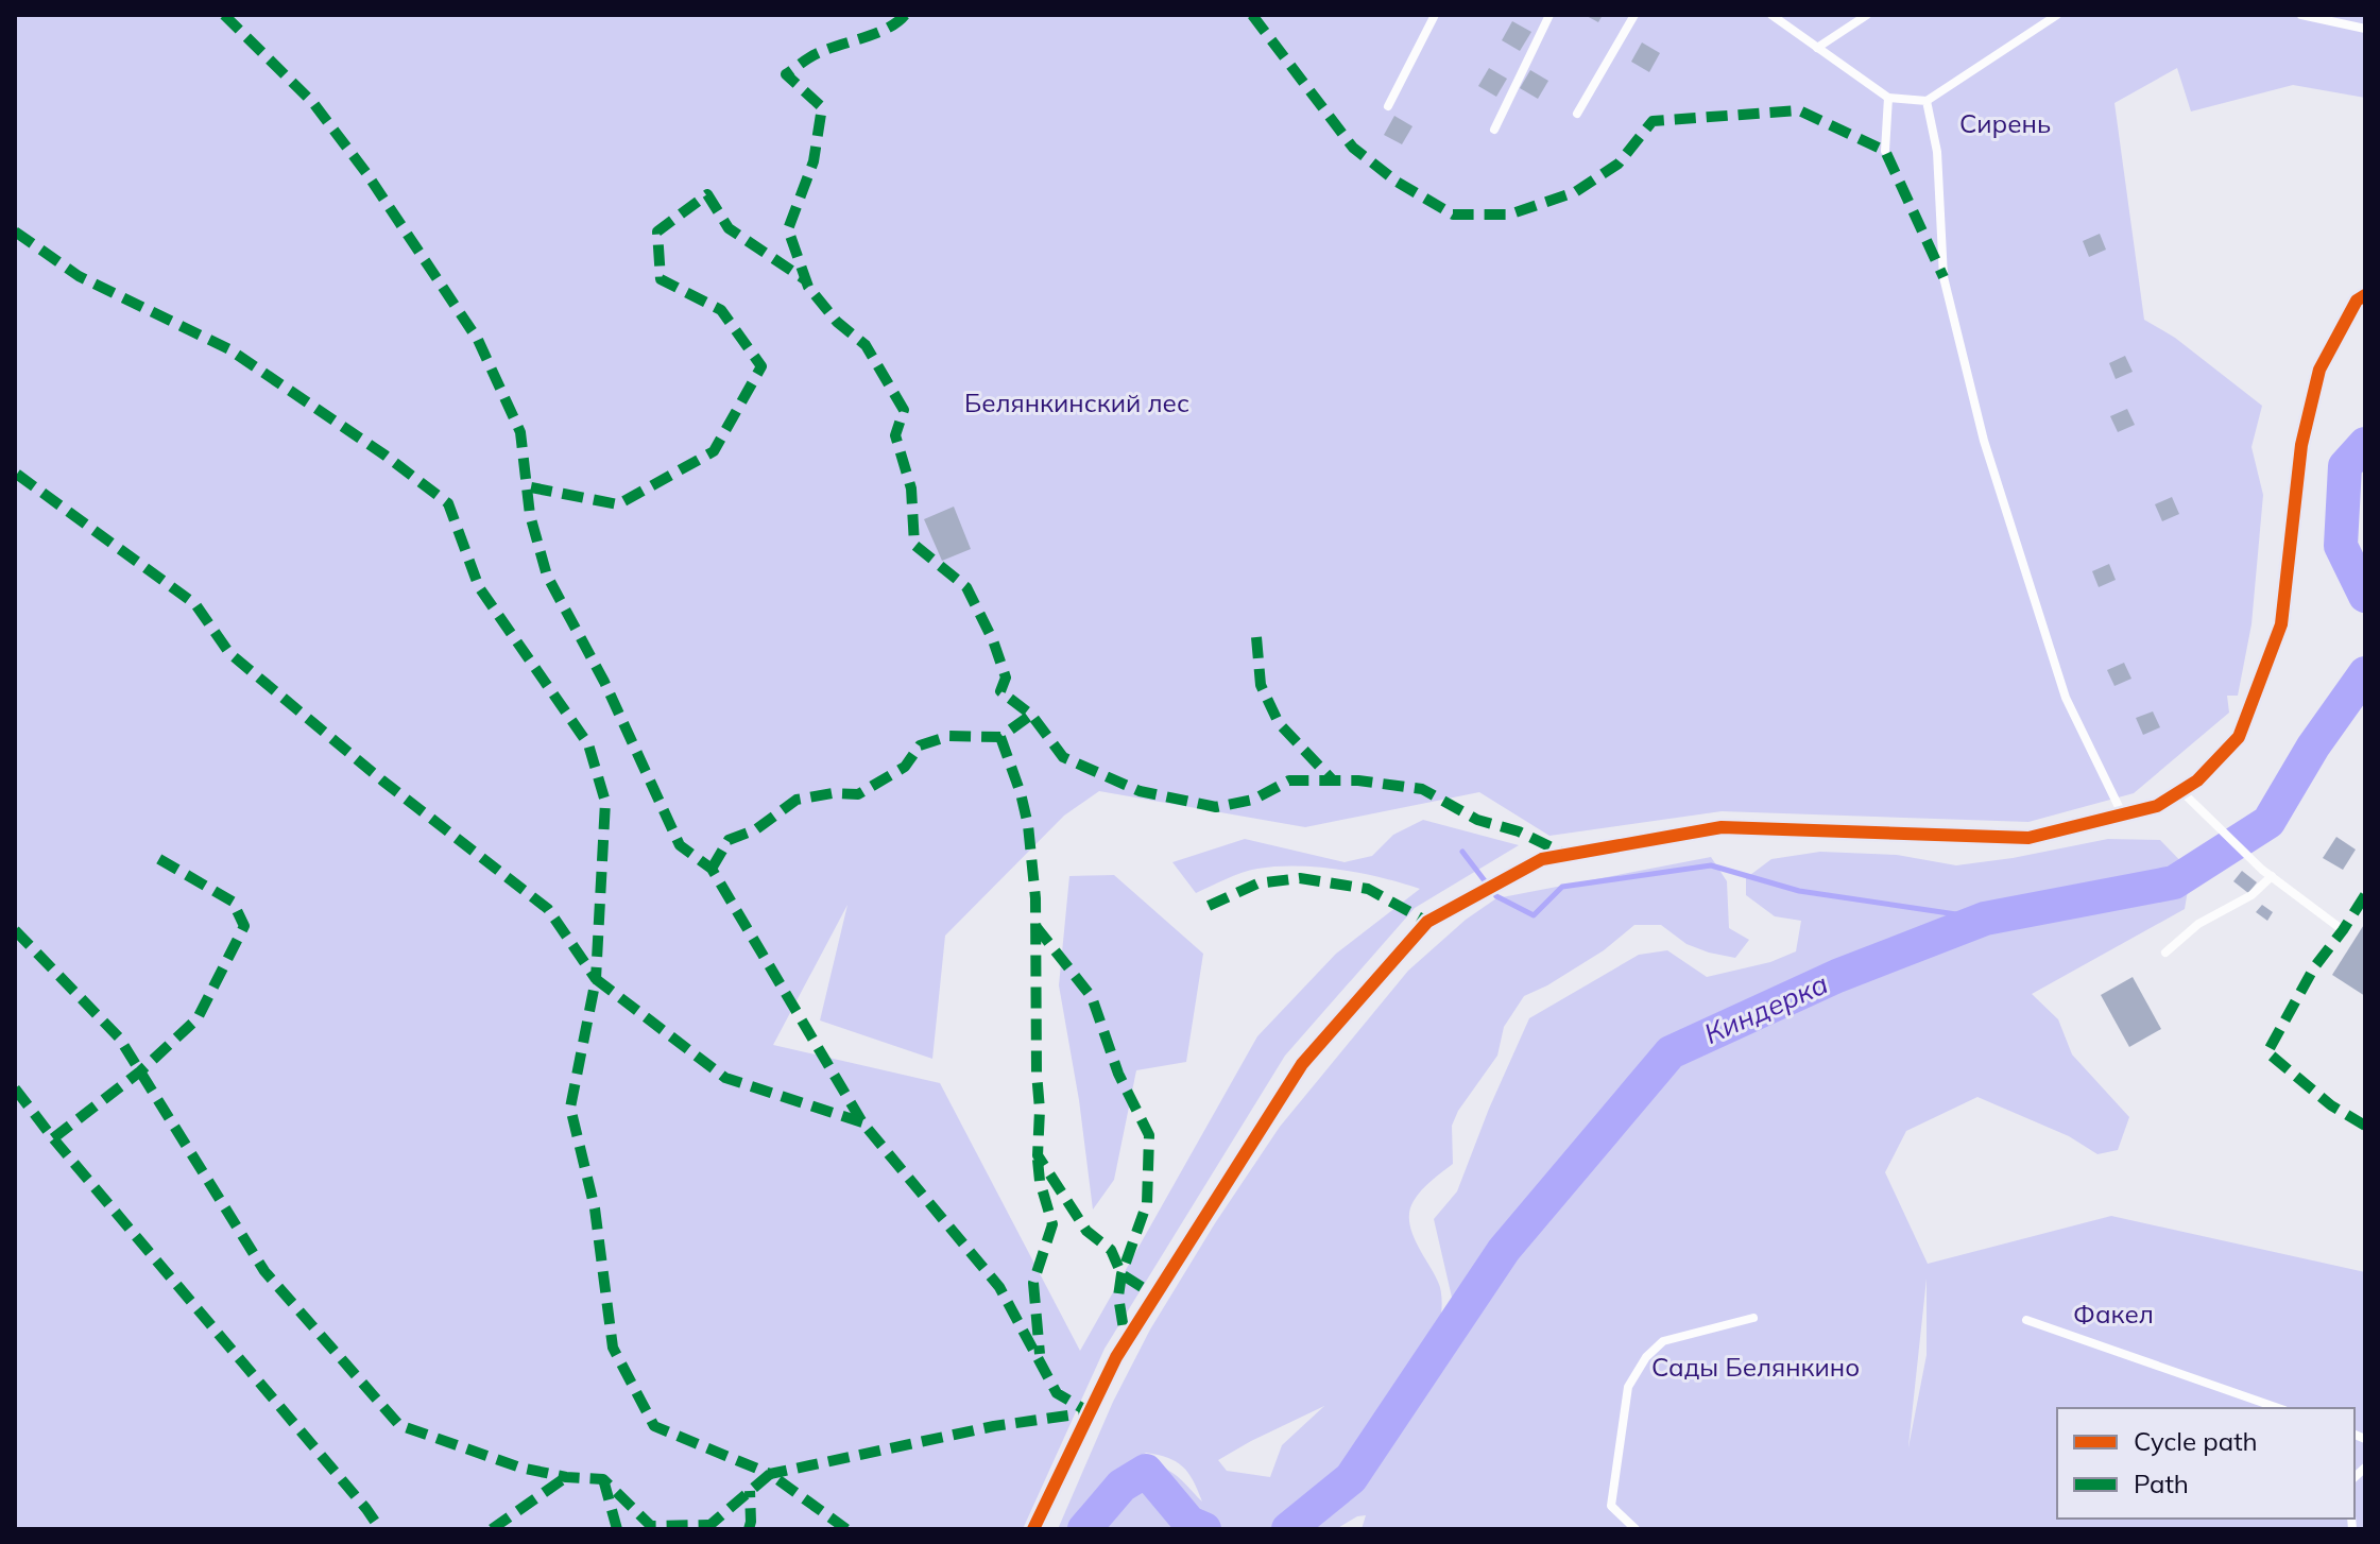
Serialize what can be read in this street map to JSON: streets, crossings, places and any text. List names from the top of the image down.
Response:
{
  "water": ["Киндерка"],
  "parks": [
    "Сирень",
    "Белянкинский лес",
    "Факел",
    "Сады Белянкино"
  ],
  "legend": ["Cycle path", "Path"]
}
